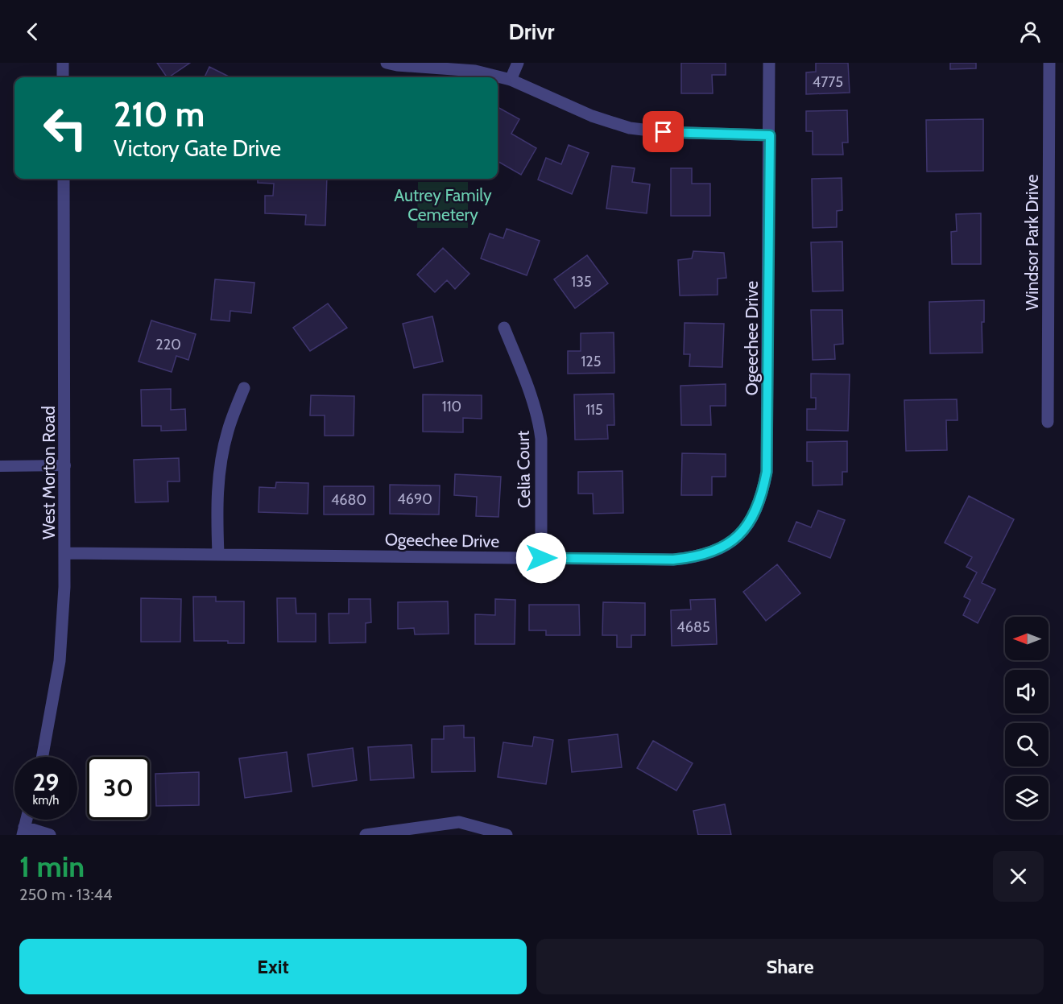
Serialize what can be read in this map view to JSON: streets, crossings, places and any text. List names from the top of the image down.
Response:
{
  "streets": {
    "street": [
      "Windsor Park Drive",
      "Ogeechee Drive",
      "Celia Court",
      "West Morton Road"
    ]
  },
  "crossings": [
    ["Ogeechee Drive", "Celia Court"],
    ["Ogeechee Drive", "West Morton Road"]
  ],
  "parks": ["Autrey Family Cemetery"],
  "house_numbers": [
    "4775",
    "135",
    "220",
    "125",
    "110",
    "115",
    "4690",
    "4680",
    "4685"
  ],
  "north": "left",
  "page": {
    "header": "Drivr",
    "turn": ["210 m", "Victory Gate Drive"],
    "speed": "29 km/h",
    "limit": "30",
    "heading": ["1 min", "250 m · 13:44"],
    "buttons": ["Exit", "Share"]
  }
}
